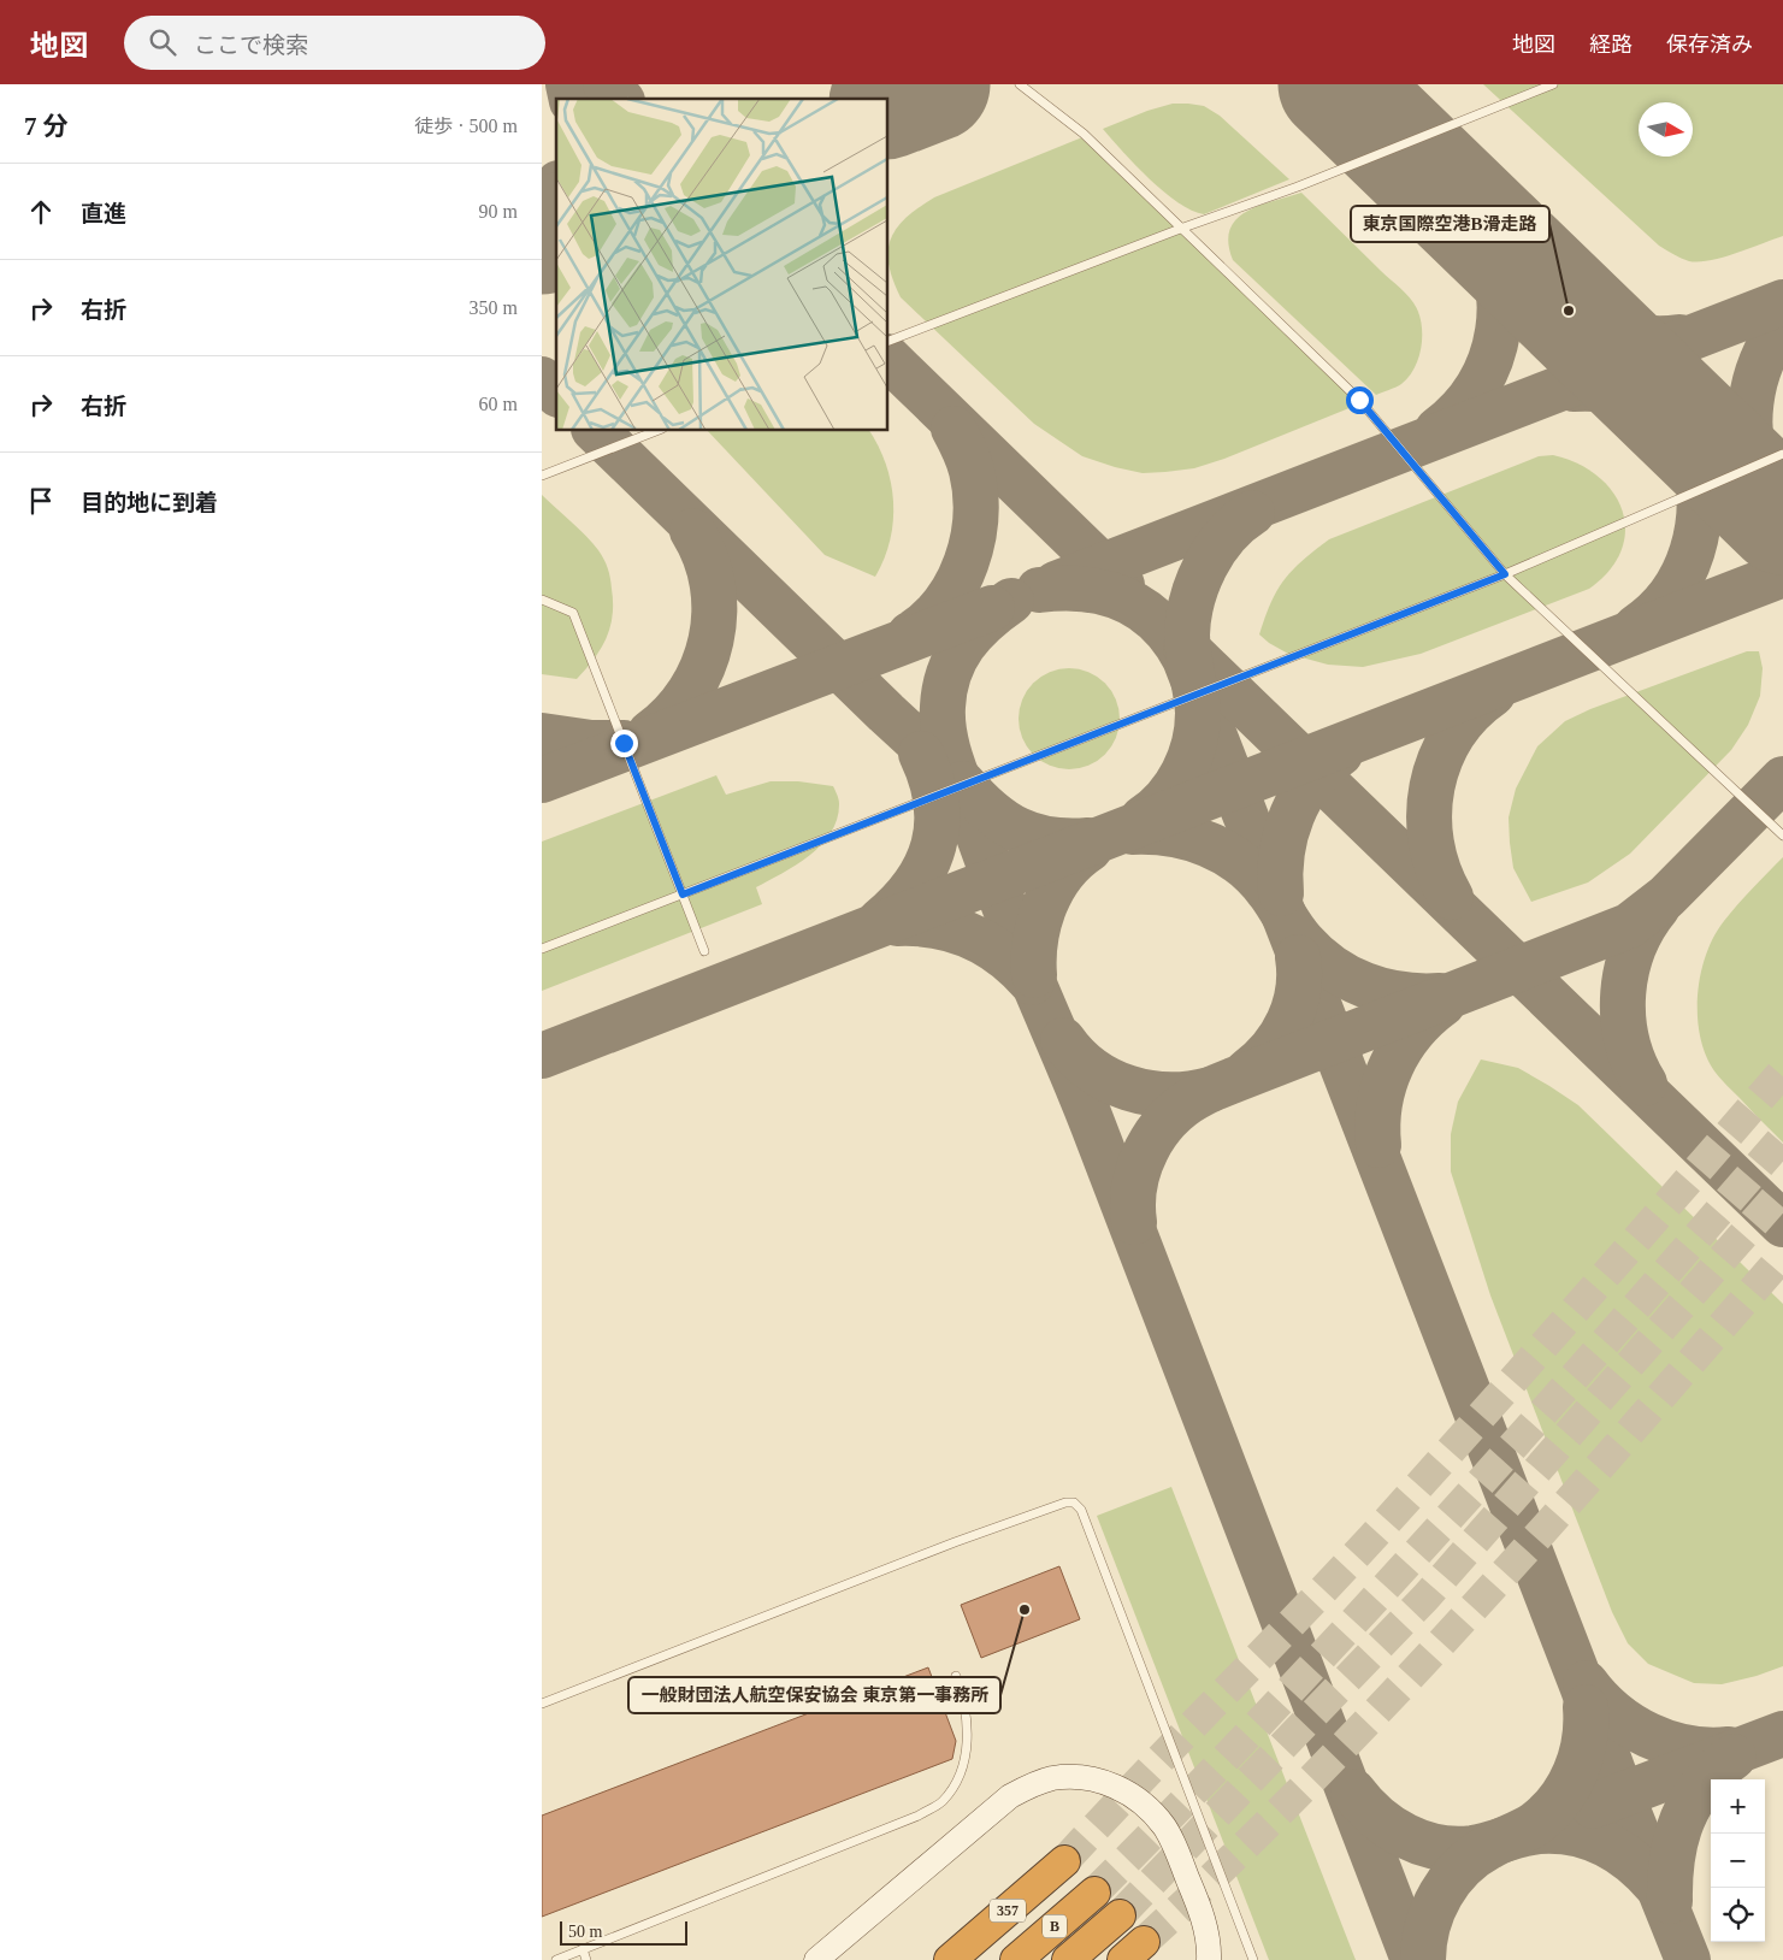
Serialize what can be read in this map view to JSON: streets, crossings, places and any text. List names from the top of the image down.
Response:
{
  "streets": {
    "highway": ["357", "B"]
  },
  "places": ["東京国際空港B滑走路", "一般財団法人航空保安協会 東京第一事務所"],
  "scale_bar": "50 m",
  "north": "right",
  "page": {
    "header": "地図",
    "search": "ここで検索",
    "nav": ["地図", "経路", "保存済み"],
    "heading": ["7 分", "徒歩 · 500 m"],
    "list": [
      ["直進", "90 m"],
      ["右折", "350 m"],
      ["右折", "60 m"],
      "目的地に到着"
    ],
    "map_buttons": ["+", "−"],
    "scale": "50 m"
  }
}
